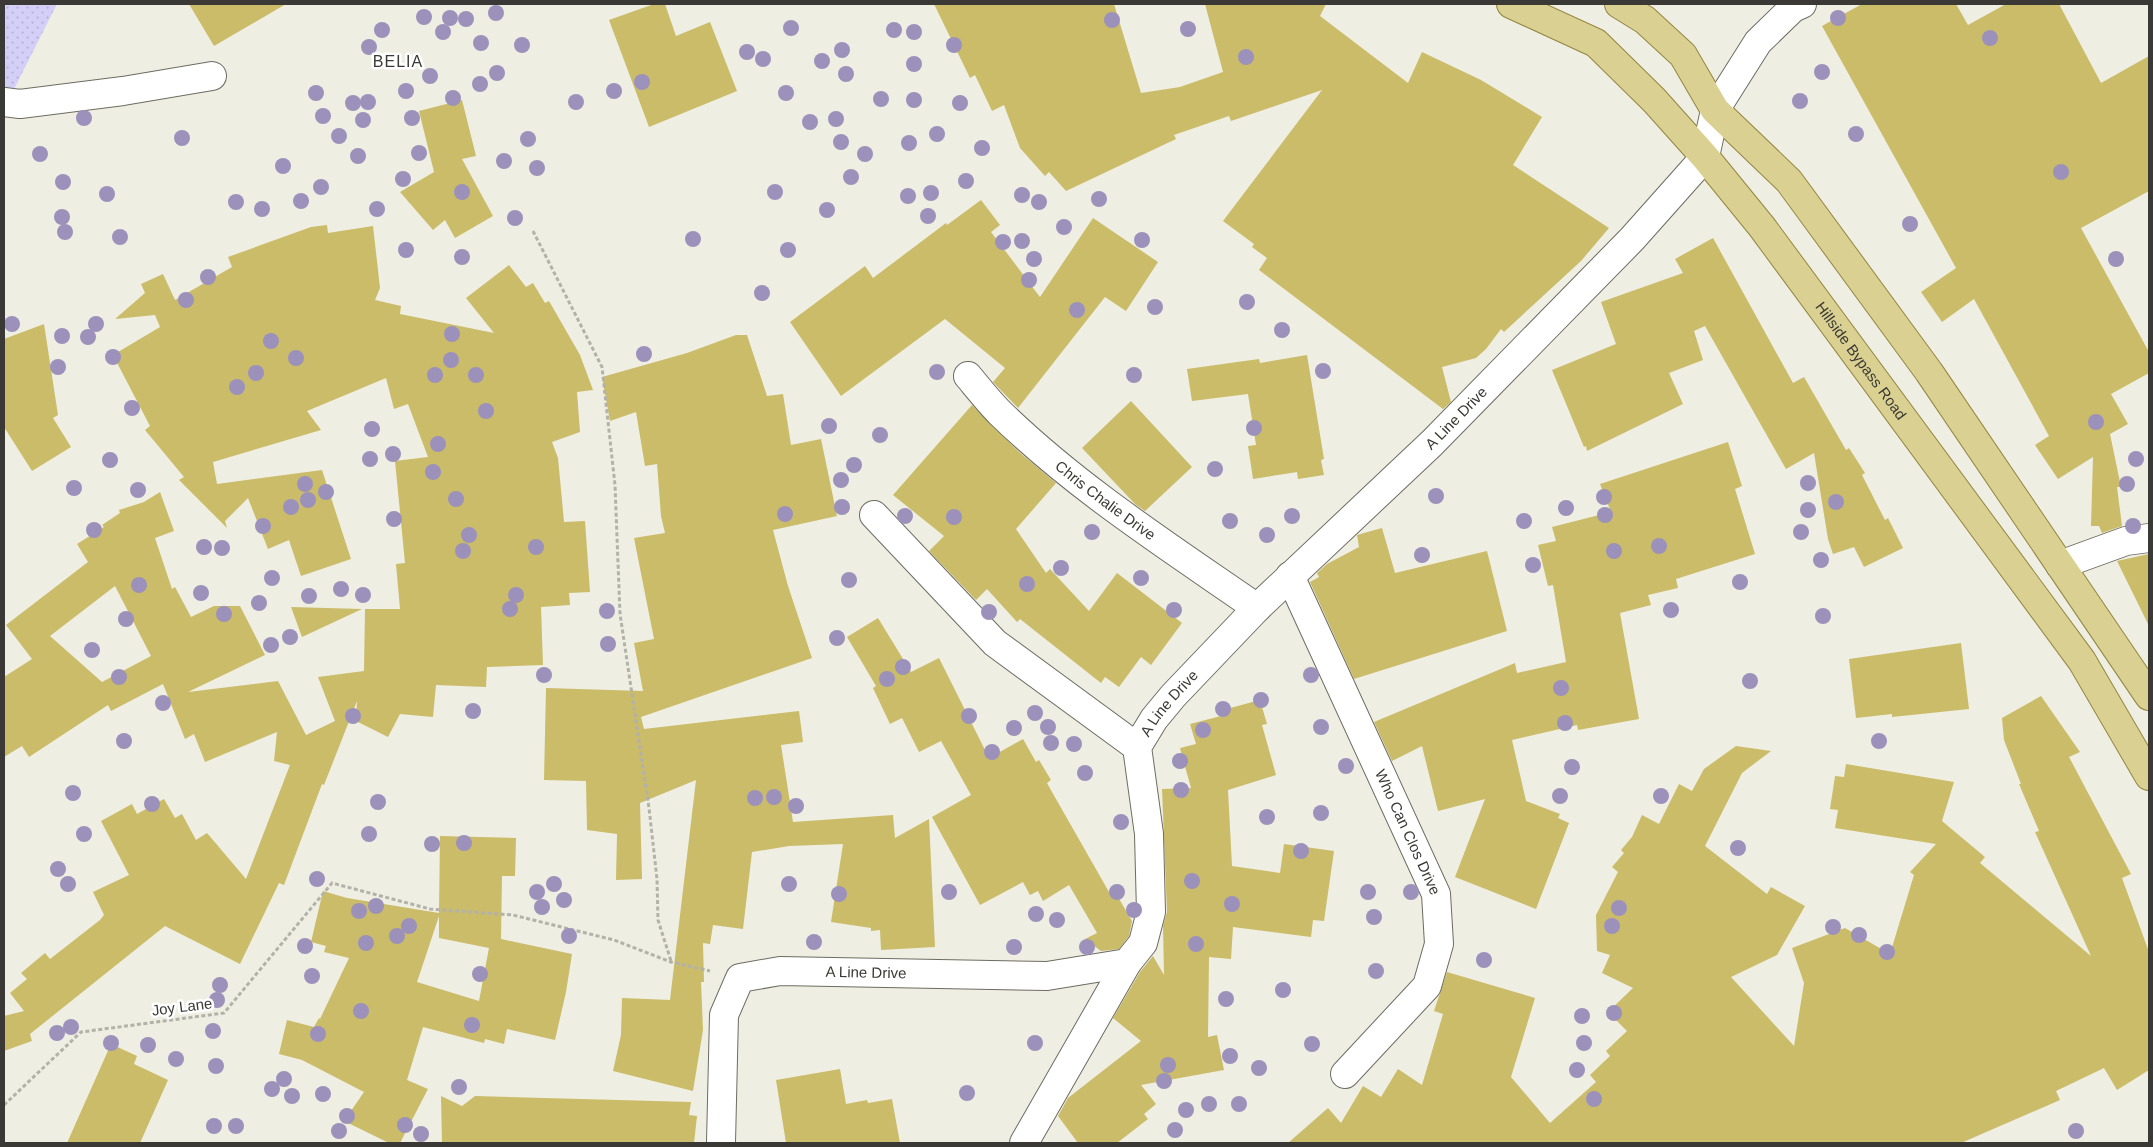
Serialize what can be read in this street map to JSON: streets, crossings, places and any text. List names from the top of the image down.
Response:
{
  "streets": {
    "main road": ["Hillside Bypass Road"],
    "street": ["A Line Drive", "Chris Chalie Drive", "Who Can Clos Drive"],
    "path": ["Joy Lane"]
  },
  "crossings": [
    ["Hillside Bypass Road", "A Line Drive"],
    ["A Line Drive", "Chris Chalie Drive"],
    ["A Line Drive", "Who Can Clos Drive"]
  ],
  "districts": ["BELIA"]
}
